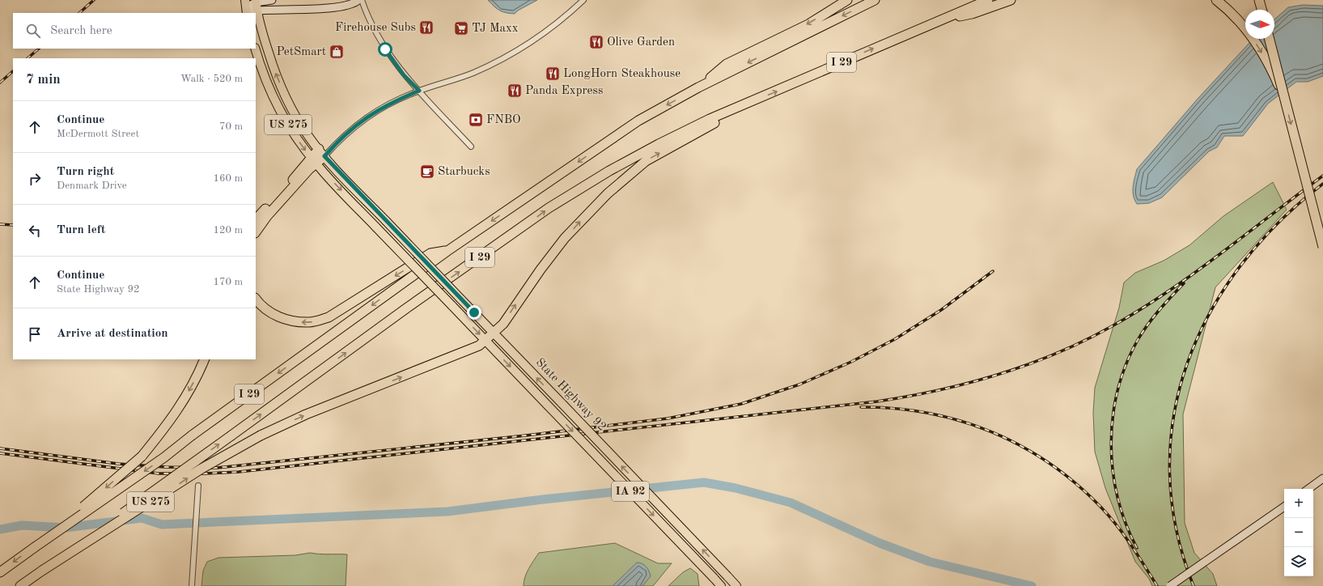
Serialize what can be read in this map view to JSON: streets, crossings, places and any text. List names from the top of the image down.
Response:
{
  "streets": {
    "highway": ["I 29", "US 275"],
    "main road": ["State Highway 92", "IA 92"]
  },
  "crossings": [
    ["I 29", "US 275"],
    ["US 275", "State Highway 92"]
  ],
  "places": {
    "restaurant": [
      "Firehouse Subs",
      "Olive Garden",
      "LongHorn Steakhouse",
      "Panda Express"
    ],
    "supermarket": ["TJ Maxx"],
    "shop": ["PetSmart"],
    "bank": ["FNBO"],
    "cafe": ["Starbucks"]
  },
  "north": "right",
  "page": {
    "search": "Search here",
    "heading": ["7 min", "Walk · 520 m"],
    "list": [
      ["Continue", "McDermott Street", "70 m"],
      ["Turn right", "Denmark Drive", "160 m"],
      ["Turn left", "120 m"],
      ["Continue", "State Highway 92", "170 m"],
      "Arrive at destination"
    ],
    "map_buttons": ["+", "−"]
  }
}
